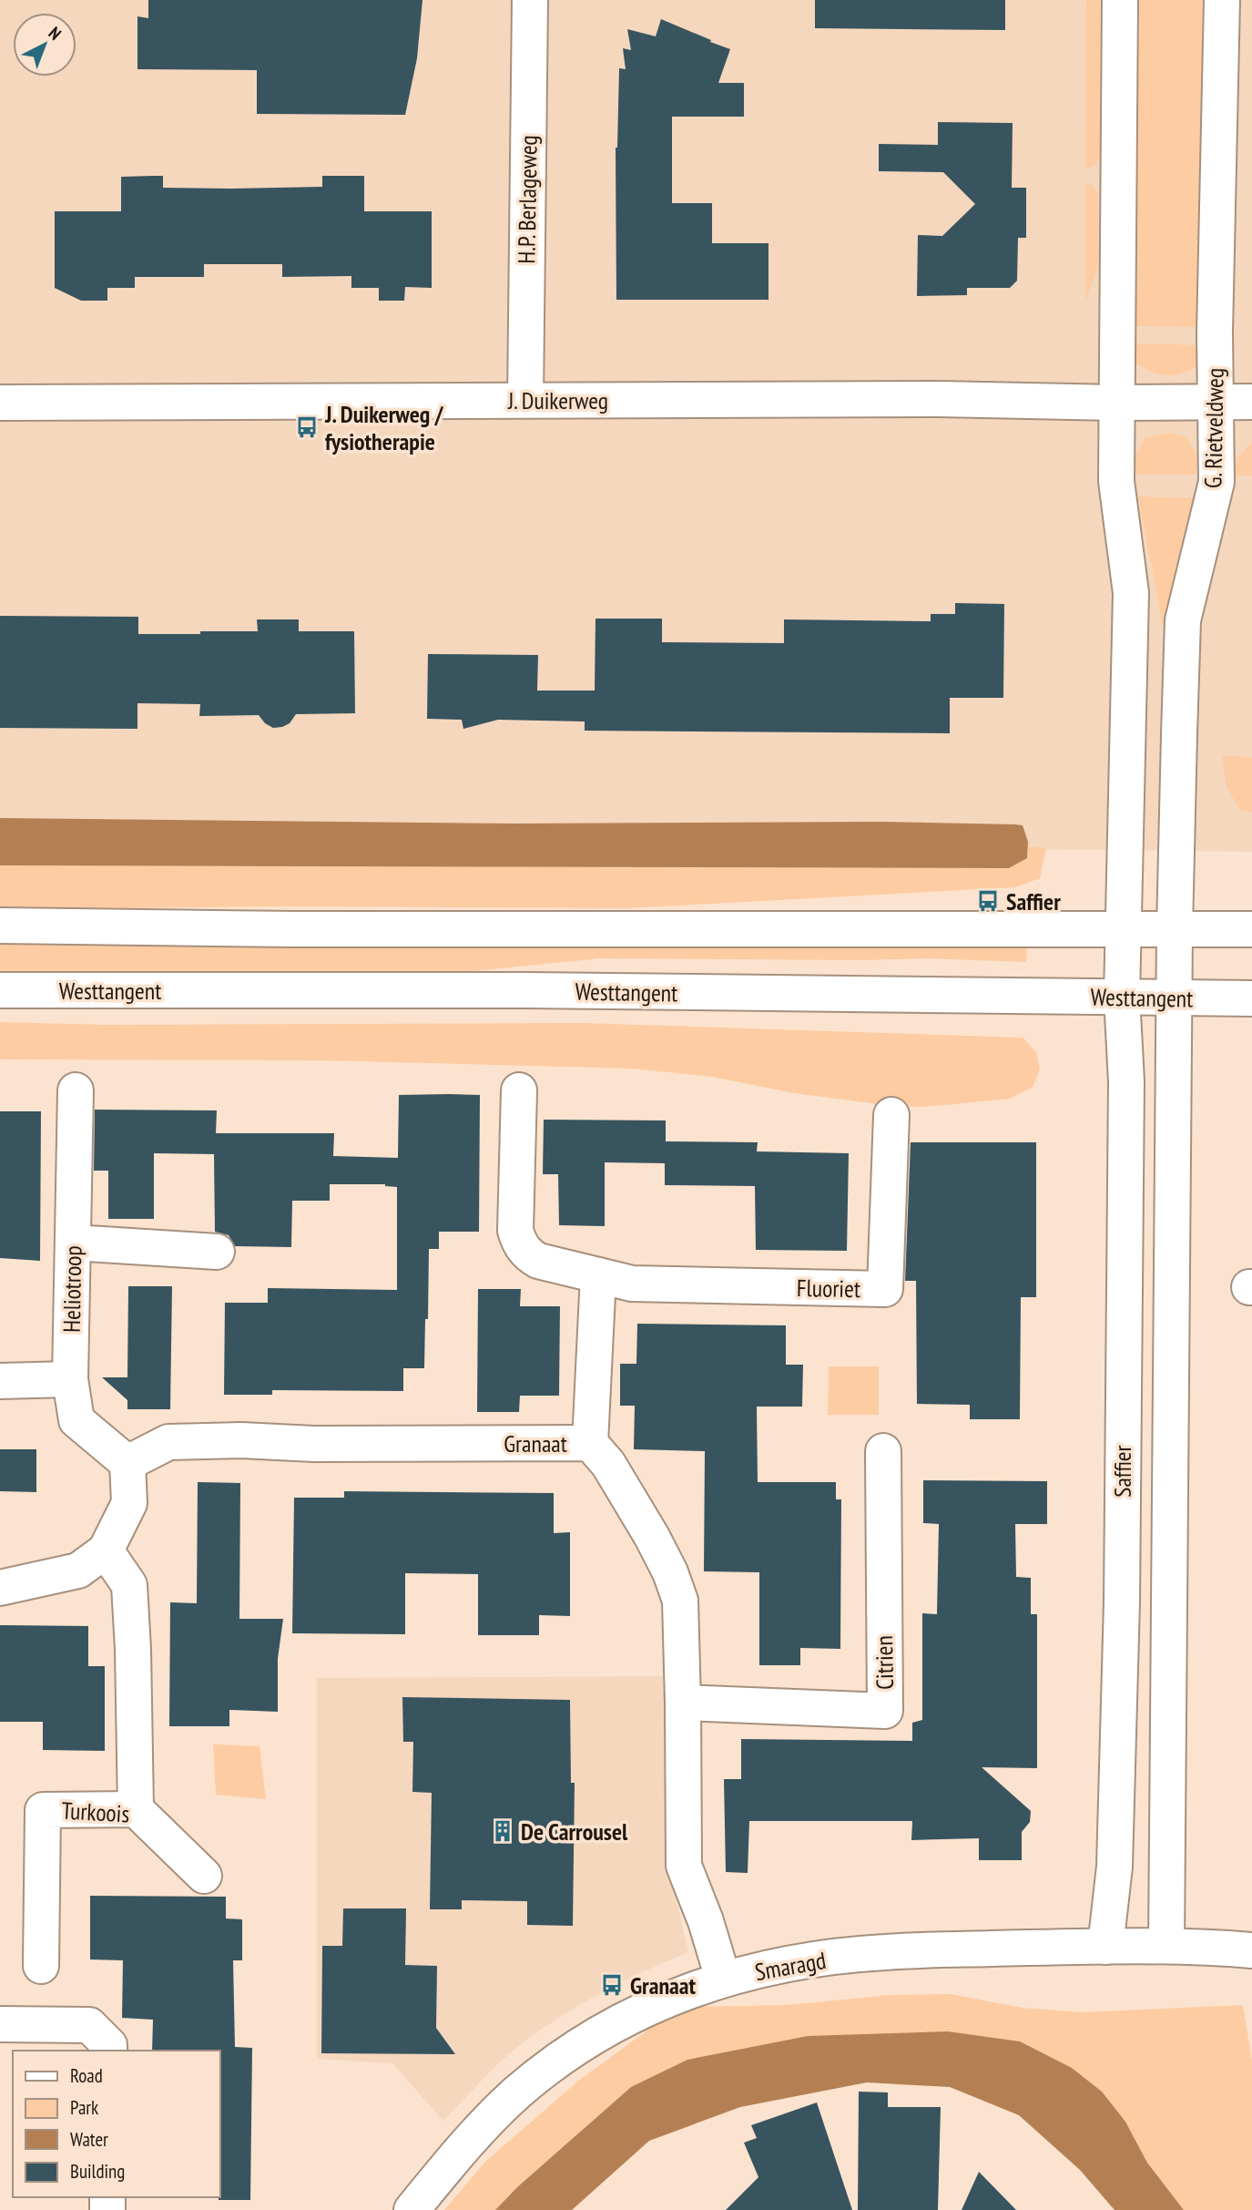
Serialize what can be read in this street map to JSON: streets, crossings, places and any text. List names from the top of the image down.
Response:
{
  "streets": {
    "street": [
      "H.P. Berlageweg",
      "J. Duikerweg",
      "G. Rietveldweg",
      "Westtangent",
      "Fluoriet",
      "Heliotroop",
      "Granaat",
      "Saffier",
      "Citrien",
      "Turkoois",
      "Smaragd"
    ]
  },
  "crossings": [
    ["H.P. Berlageweg", "J. Duikerweg"],
    ["J. Duikerweg", "G. Rietveldweg"],
    ["G. Rietveldweg", "Westtangent"],
    ["G. Rietveldweg", "Saffier"],
    ["Westtangent", "Saffier"],
    ["Heliotroop", "Granaat"],
    ["Granaat", "Citrien"],
    ["Granaat", "Smaragd"],
    ["Saffier", "Smaragd"]
  ],
  "places": {
    "bus stop": ["J. Duikerweg / fysiotherapie", "Saffier", "Granaat"],
    "building": ["De Carrousel"]
  },
  "legend": [
    "Road",
    "Park",
    "Water",
    "Building"
  ],
  "north": "top right"
}
